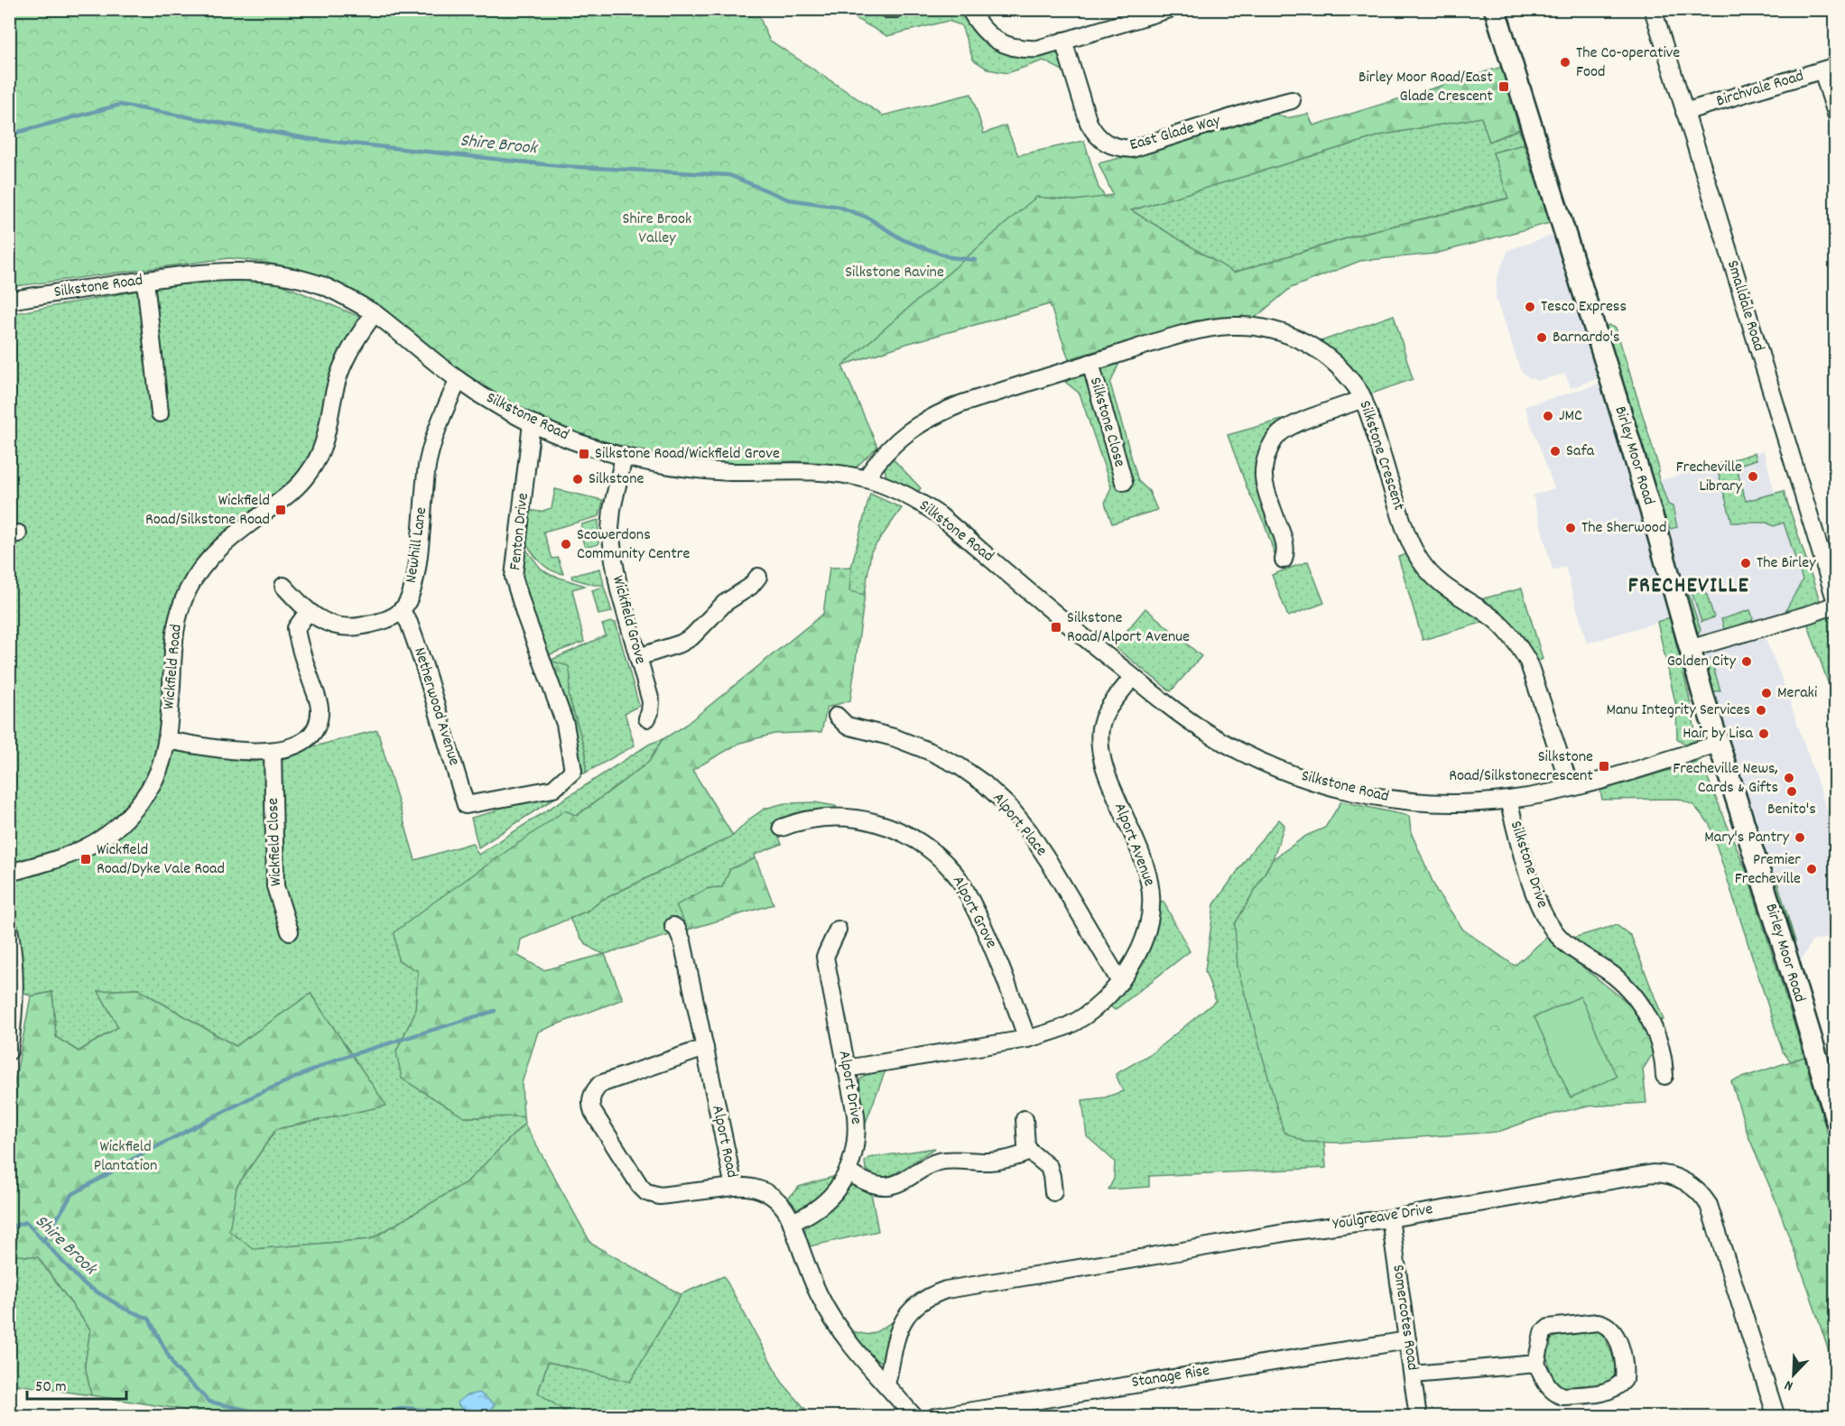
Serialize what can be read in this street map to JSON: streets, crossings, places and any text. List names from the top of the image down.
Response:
{
  "streets": {
    "main road": ["Birley Moor Road"],
    "street": [
      "Birchvale Road",
      "East Glade Way",
      "Silkstone Road",
      "Smalldale Road",
      "Silkstone Close",
      "Silkstone Crescent",
      "Fenton Drive",
      "Newhill Lane",
      "Wickfield Grove",
      "Wickfield Road",
      "Netherwood Avenue",
      "Alport Place",
      "Wickfield Close",
      "Alport Avenue",
      "Silkstone Drive",
      "Alport Grove",
      "Alport Drive",
      "Alport Road",
      "Youlgreave Drive",
      "Somercotes Road",
      "Stanage Rise"
    ]
  },
  "crossings": [
    ["Birchvale Road", "Smalldale Road"],
    ["Silkstone Road", "Silkstone Crescent"],
    ["Silkstone Road", "Birley Moor Road"],
    ["Silkstone Road", "Fenton Drive"],
    ["Silkstone Road", "Newhill Lane"],
    ["Silkstone Road", "Wickfield Grove"],
    ["Silkstone Road", "Wickfield Road"],
    ["Silkstone Road", "Alport Avenue"],
    ["Silkstone Road", "Silkstone Drive"],
    ["Silkstone Close", "Silkstone Crescent"],
    ["Fenton Drive", "Netherwood Avenue"],
    ["Newhill Lane", "Netherwood Avenue"],
    ["Alport Place", "Alport Avenue"],
    ["Alport Avenue", "Alport Grove"],
    ["Alport Avenue", "Alport Drive"],
    ["Alport Drive", "Alport Road"],
    ["Alport Road", "Youlgreave Drive"],
    ["Youlgreave Drive", "Somercotes Road"],
    ["Somercotes Road", "Stanage Rise"]
  ],
  "districts": ["FRECHEVILLE"],
  "water": ["Shire Brook"],
  "parks": ["Shire Brook Valley", "Silkstone Ravine", "Wickfield Plantation"],
  "places": {
    "other": [
      "The Co-operative Food",
      "Tesco Express",
      "Barnardo's",
      "JMC",
      "Safa",
      "Frecheville Library",
      "Silkstone",
      "The Sherwood",
      "Scowerdons Community Centre",
      "The Birley",
      "Golden City",
      "Meraki",
      "Manu Integrity Services",
      "Hair by Lisa",
      "Frecheville News, Cards & Gifts",
      "Benito's",
      "Mary's Pantry",
      "Premier Frecheville"
    ],
    "transit": [
      "Birley Moor Road/East Glade Crescent",
      "Silkstone Road/Wickfield Grove",
      "Wickfield Road/Silkstone Road",
      "Silkstone Road/Alport Avenue",
      "Silkstone Road/Silkstonecrescent",
      "Wickfield Road/Dyke Vale Road"
    ]
  },
  "scale_bar": "50 m",
  "north": "bottom left"
}
